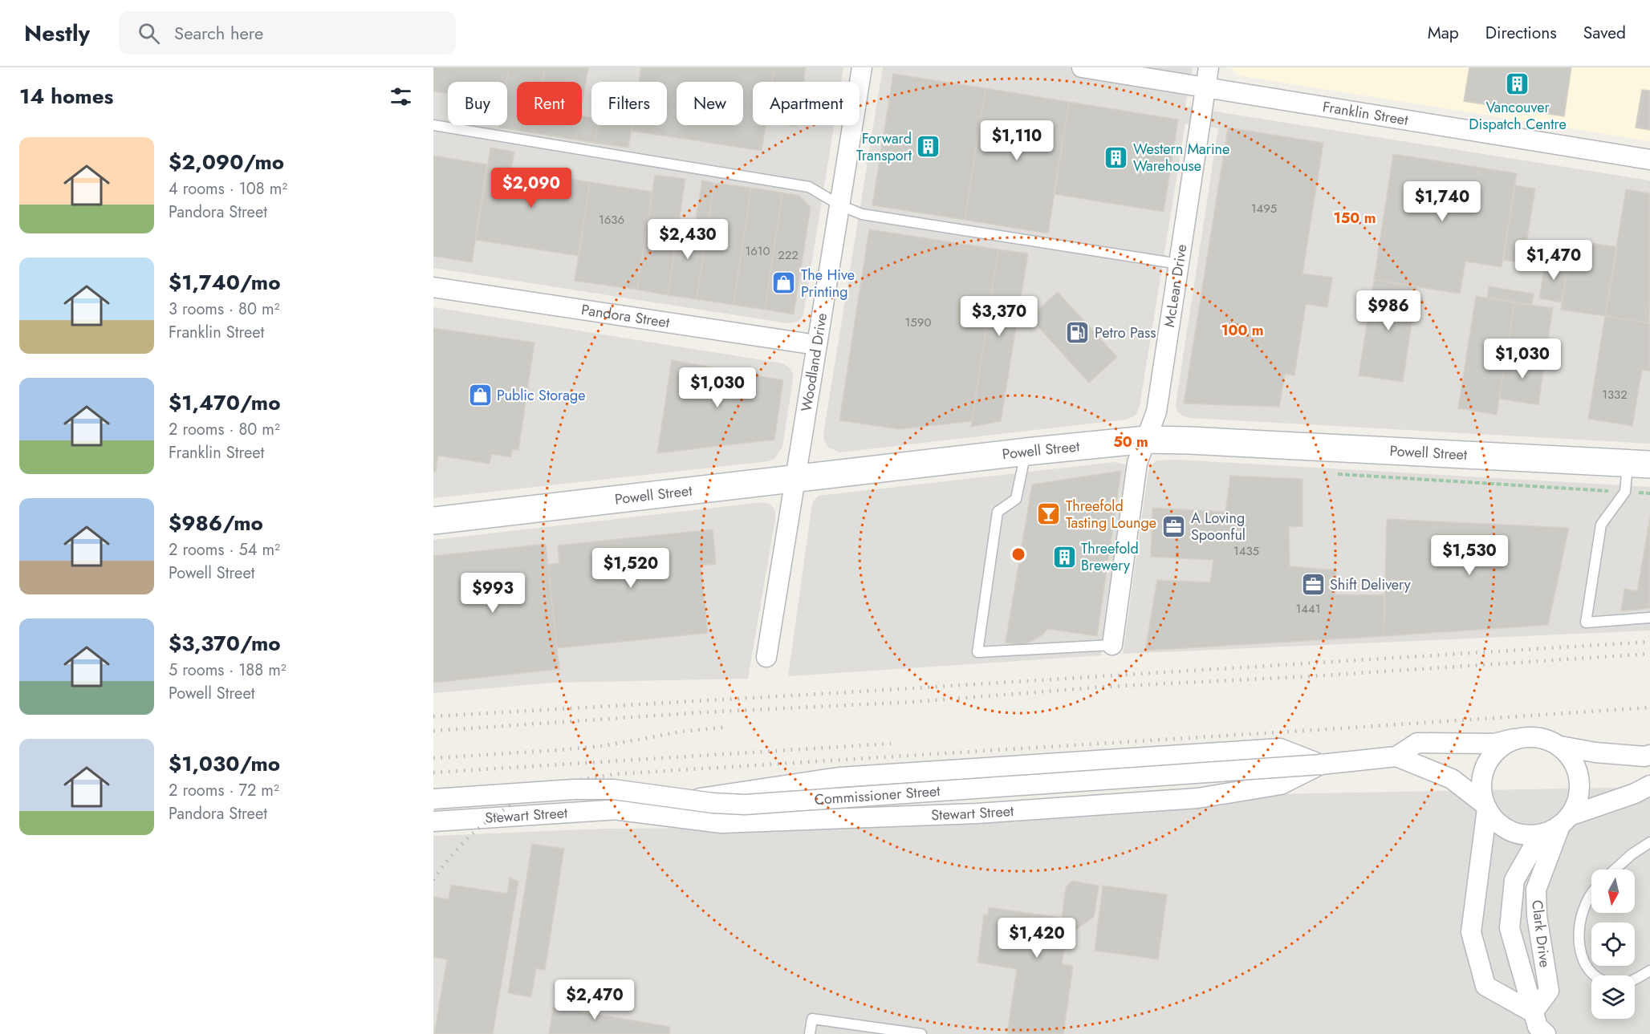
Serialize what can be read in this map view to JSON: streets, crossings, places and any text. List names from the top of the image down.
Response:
{
  "streets": {
    "main road": ["Powell Street"],
    "street": [
      "Franklin Street",
      "McLean Drive",
      "Pandora Street",
      "Woodland Drive",
      "Commissioner Street",
      "Stewart Street",
      "Clark Drive"
    ]
  },
  "crossings": [
    ["Franklin Street", "McLean Drive"],
    ["McLean Drive", "Powell Street"],
    ["Pandora Street", "Woodland Drive"],
    ["Woodland Drive", "Powell Street"],
    ["Commissioner Street", "Stewart Street"]
  ],
  "places": {
    "building": [
      "Vancouver Dispatch Centre",
      "Forward Transport",
      "Western Marine Warehouse",
      "Threefold Brewery"
    ],
    "shop": ["The Hive Printing", "Public Storage"],
    "fuel station": ["Petro Pass"],
    "bar": ["Threefold Tasting Lounge"],
    "office": ["A Loving Spoonful", "Shift Delivery"]
  },
  "house_numbers": [
    "1495",
    "1636",
    "1610",
    "222",
    "1590",
    "1332",
    "1435",
    "1441"
  ],
  "north": "bottom",
  "page": {
    "header": "Nestly",
    "search": "Search here",
    "nav": ["Map", "Directions", "Saved"],
    "heading": "14 homes",
    "chip": [
      "Buy",
      "Rent",
      "Filters",
      "New",
      "Apartment"
    ],
    "price": [
      "$1,110",
      "$2,090",
      "$1,740",
      "$2,430",
      "$1,470",
      "$986",
      "$3,370",
      "$1,030",
      "$1,030",
      "$1,530",
      "$1,520",
      "$993",
      "$1,420",
      "$2,470"
    ],
    "list": [
      {
        "name": "$2,090/mo",
        "note": "4 rooms · 108 m² · Pandora Street"
      },
      {
        "name": "$1,740/mo",
        "note": "3 rooms · 80 m² · Franklin Street"
      },
      {
        "name": "$1,470/mo",
        "note": "2 rooms · 80 m² · Franklin Street"
      },
      {
        "name": "$986/mo",
        "note": "2 rooms · 54 m² · Powell Street"
      },
      {
        "name": "$3,370/mo",
        "note": "5 rooms · 188 m² · Powell Street"
      },
      {
        "name": "$1,030/mo",
        "note": "2 rooms · 72 m² · Pandora Street"
      }
    ]
  },
  "rings": ["150 m", "100 m", "50 m"]
}
